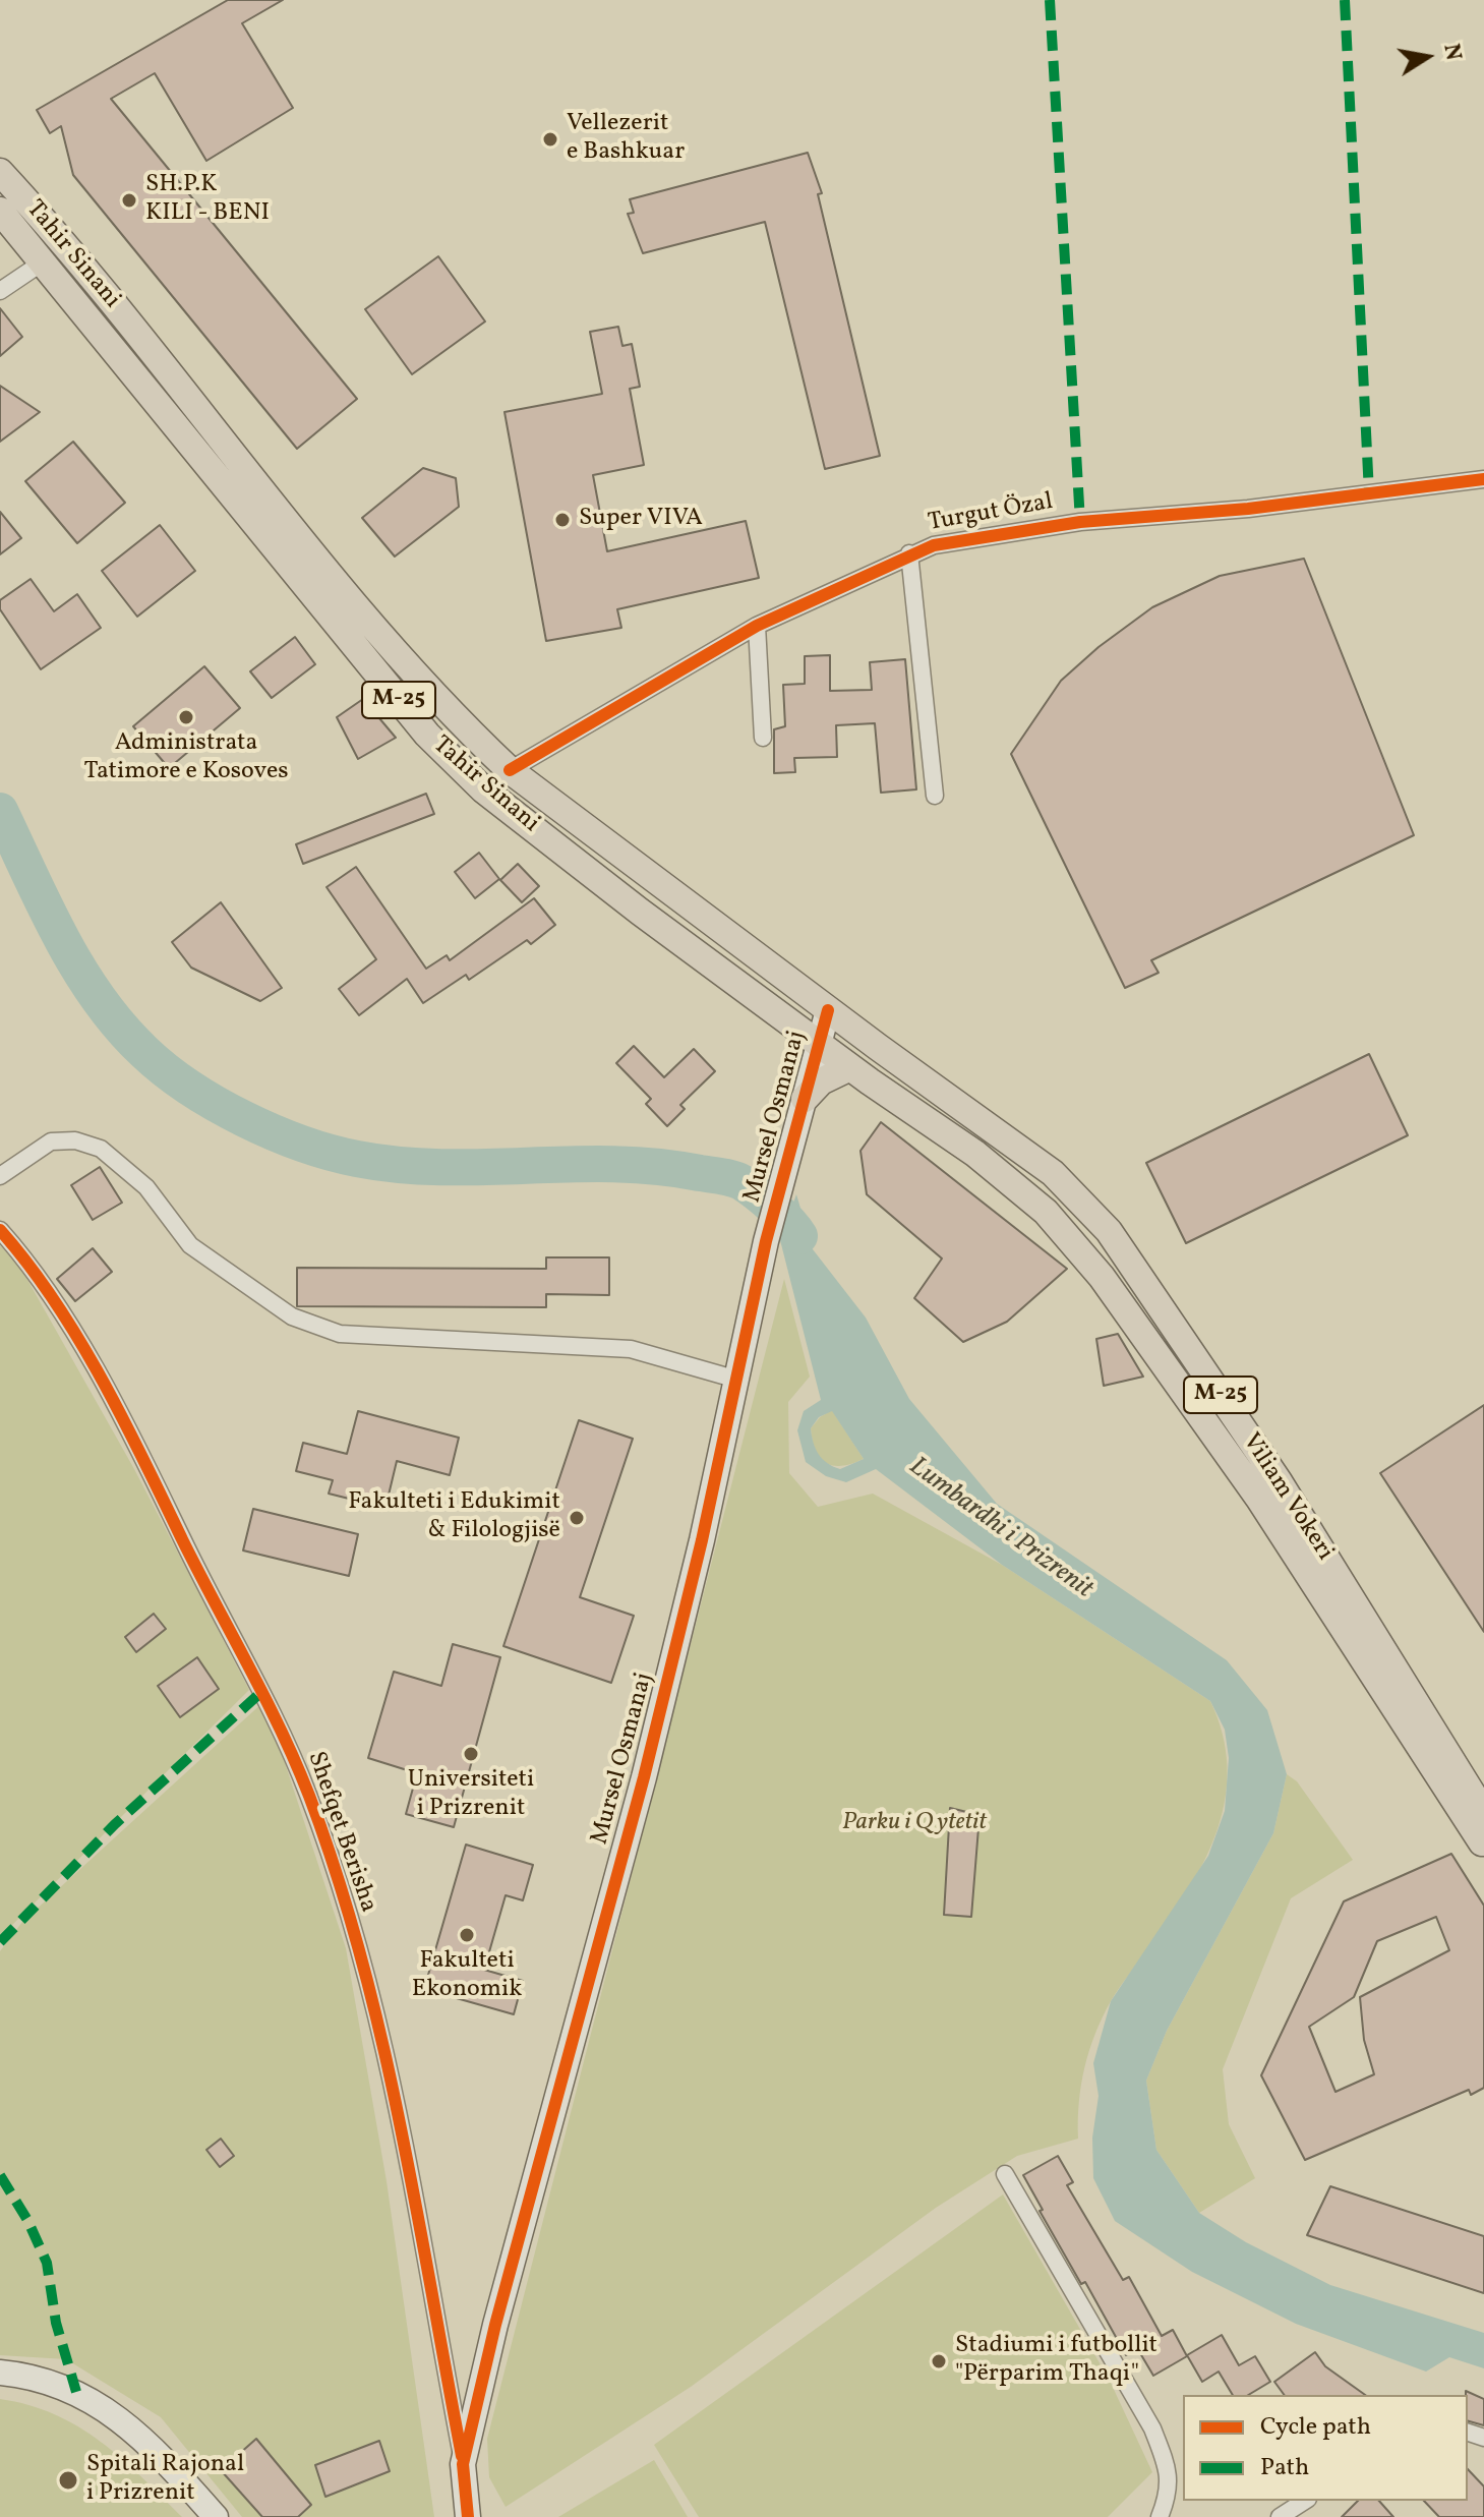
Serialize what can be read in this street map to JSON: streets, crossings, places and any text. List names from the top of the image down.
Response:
{
  "streets": {
    "main road": ["Tahir Sinani", "M-25", "Viliam Vokeri"],
    "street": ["Turgut Özal", "Mursel Osmanaj", "Shefqet Berisha"]
  },
  "crossings": [
    ["Tahir Sinani", "Turgut Özal"],
    ["Tahir Sinani", "Mursel Osmanaj"],
    ["Tahir Sinani", "Viliam Vokeri"],
    ["Mursel Osmanaj", "Shefqet Berisha"]
  ],
  "water": ["Lumbardhi i Prizrenit"],
  "parks": ["Parku i Qytetit"],
  "places": [
    "Vellezerit e Bashkuar",
    "SH.P.K KILI - BENI",
    "Super VIVA",
    "Administrata Tatimore e Kosoves",
    "Fakulteti i Edukimit & Filologjisë",
    "Universiteti i Prizrenit",
    "Fakulteti Ekonomik",
    "Stadiumi i futbollit \"Përparim Thaqi\"",
    "Spitali Rajonal i Prizrenit"
  ],
  "legend": ["Cycle path", "Path"],
  "north": "right"
}
